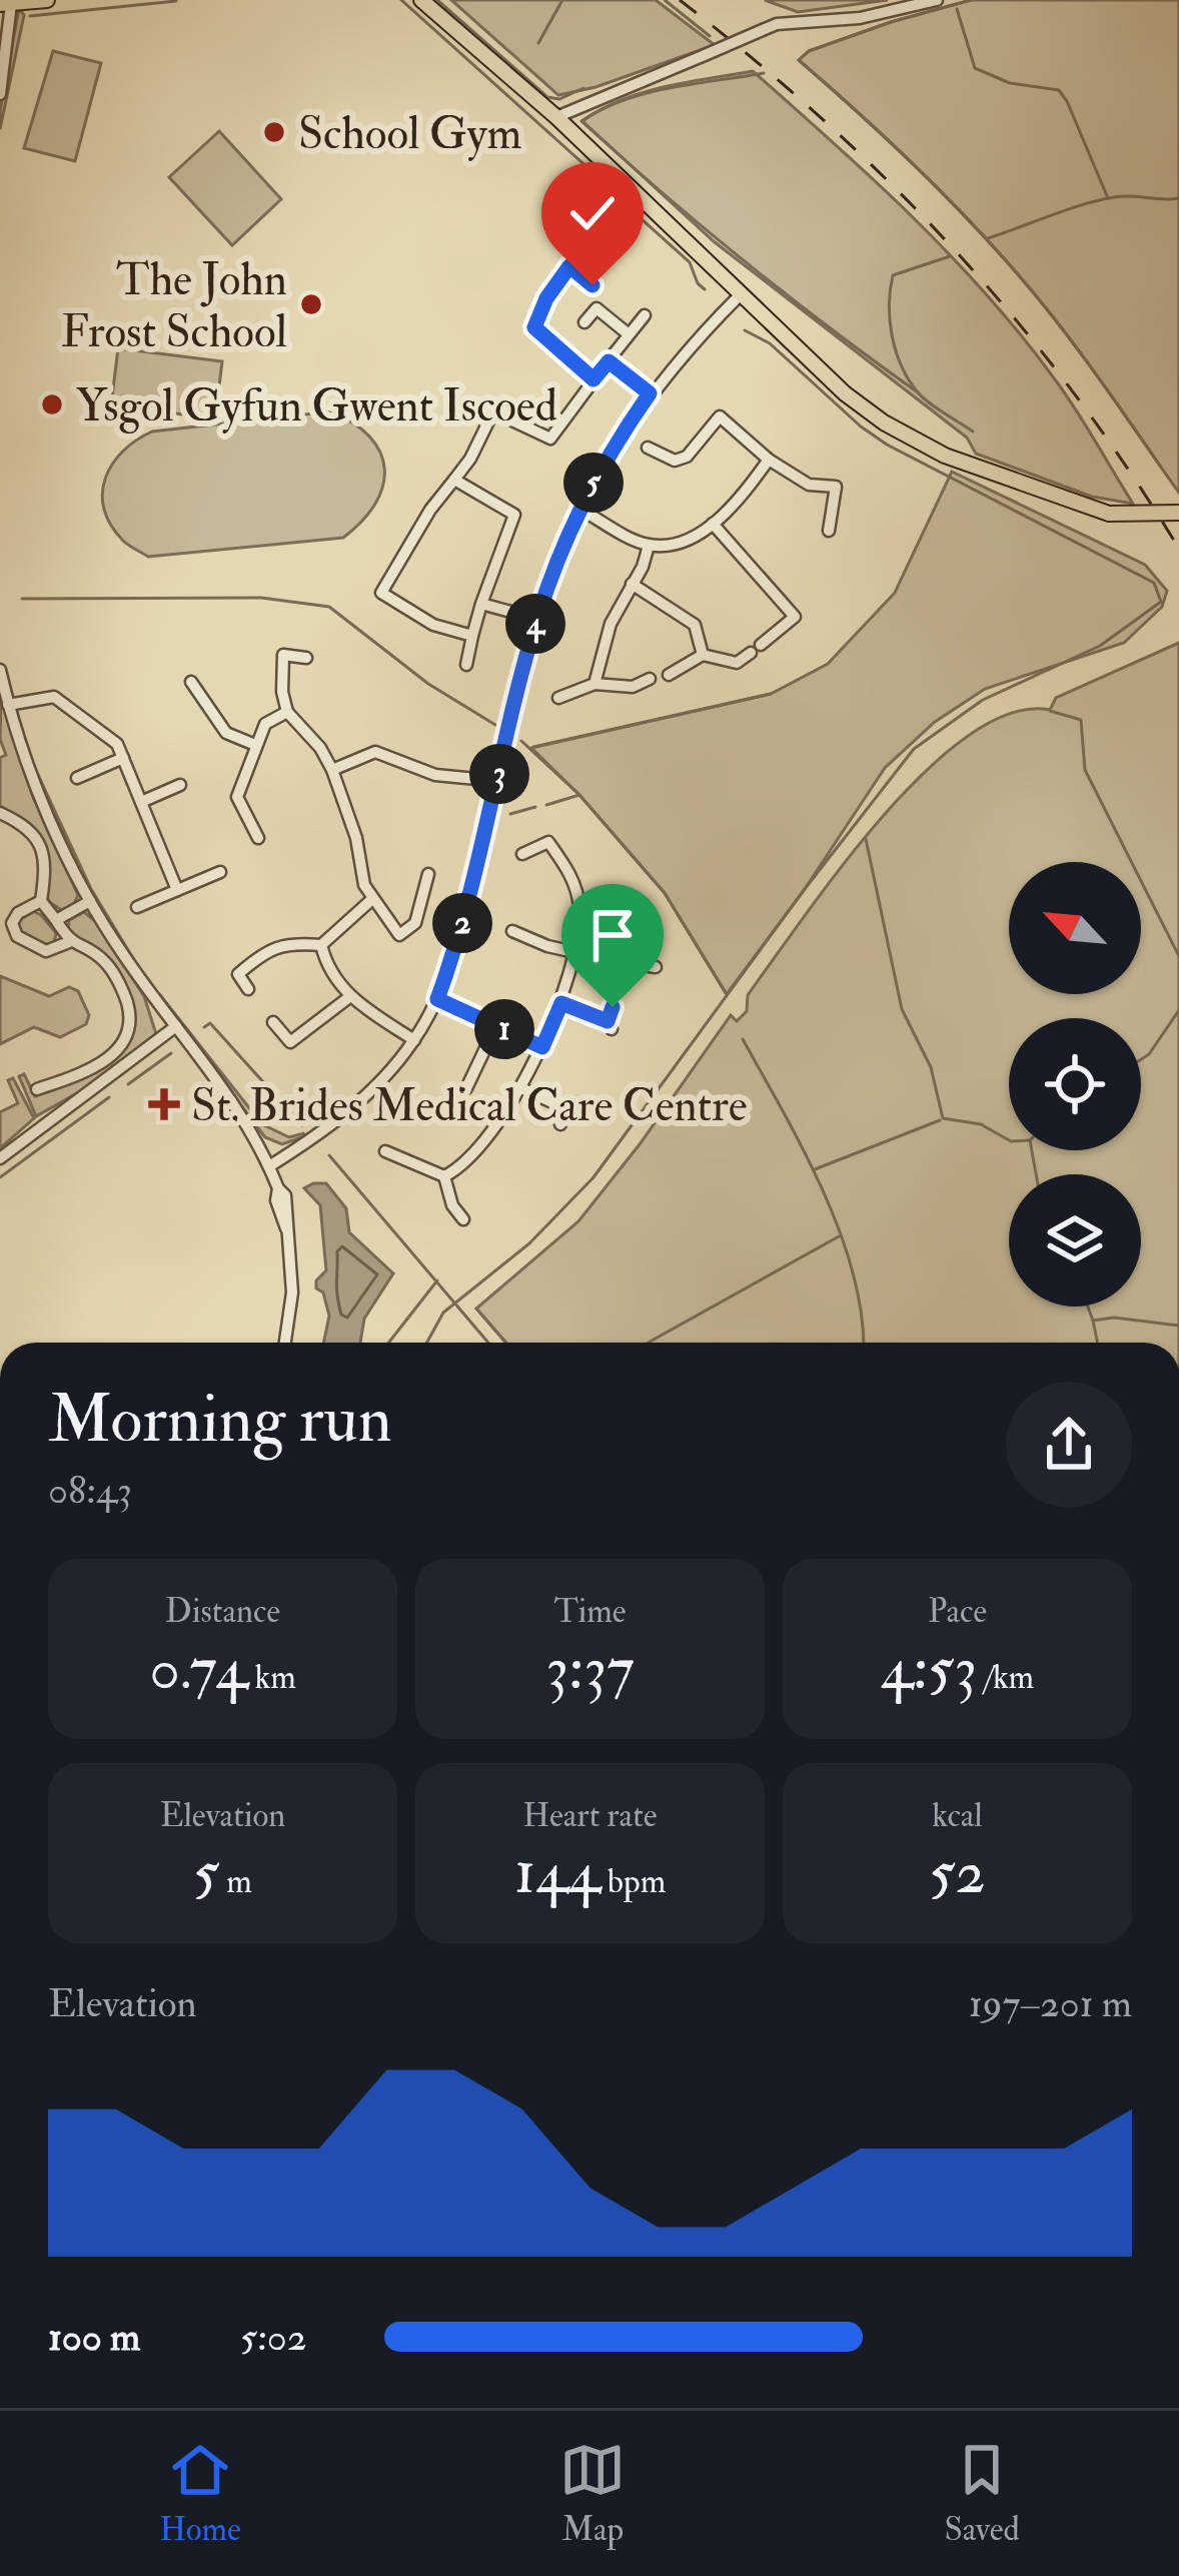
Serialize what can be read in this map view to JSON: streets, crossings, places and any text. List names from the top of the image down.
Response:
{
  "places": {
    "other": ["School Gym", "The John Frost School", "Ysgol Gyfun Gwent Iscoed"],
    "health": ["St. Brides Medical Care Centre"]
  },
  "north": "top left",
  "page": {
    "pins": [
      "5",
      "4",
      "3",
      "2",
      "1"
    ],
    "heading": ["Morning run", "08:43"],
    "stats": [
      ["Distance", "0.74 km"],
      ["Time", "3:37"],
      ["Pace", "4:53 /km"],
      ["Elevation", "5 m"],
      ["Heart rate", "144 bpm"],
      ["kcal", "52"]
    ],
    "chart": ["Elevation", "197–201 m"],
    "list": [
      {
        "name": "100 m",
        "note": "5:02"
      }
    ],
    "tabs": ["Home", "Map", "Saved"]
  }
}
